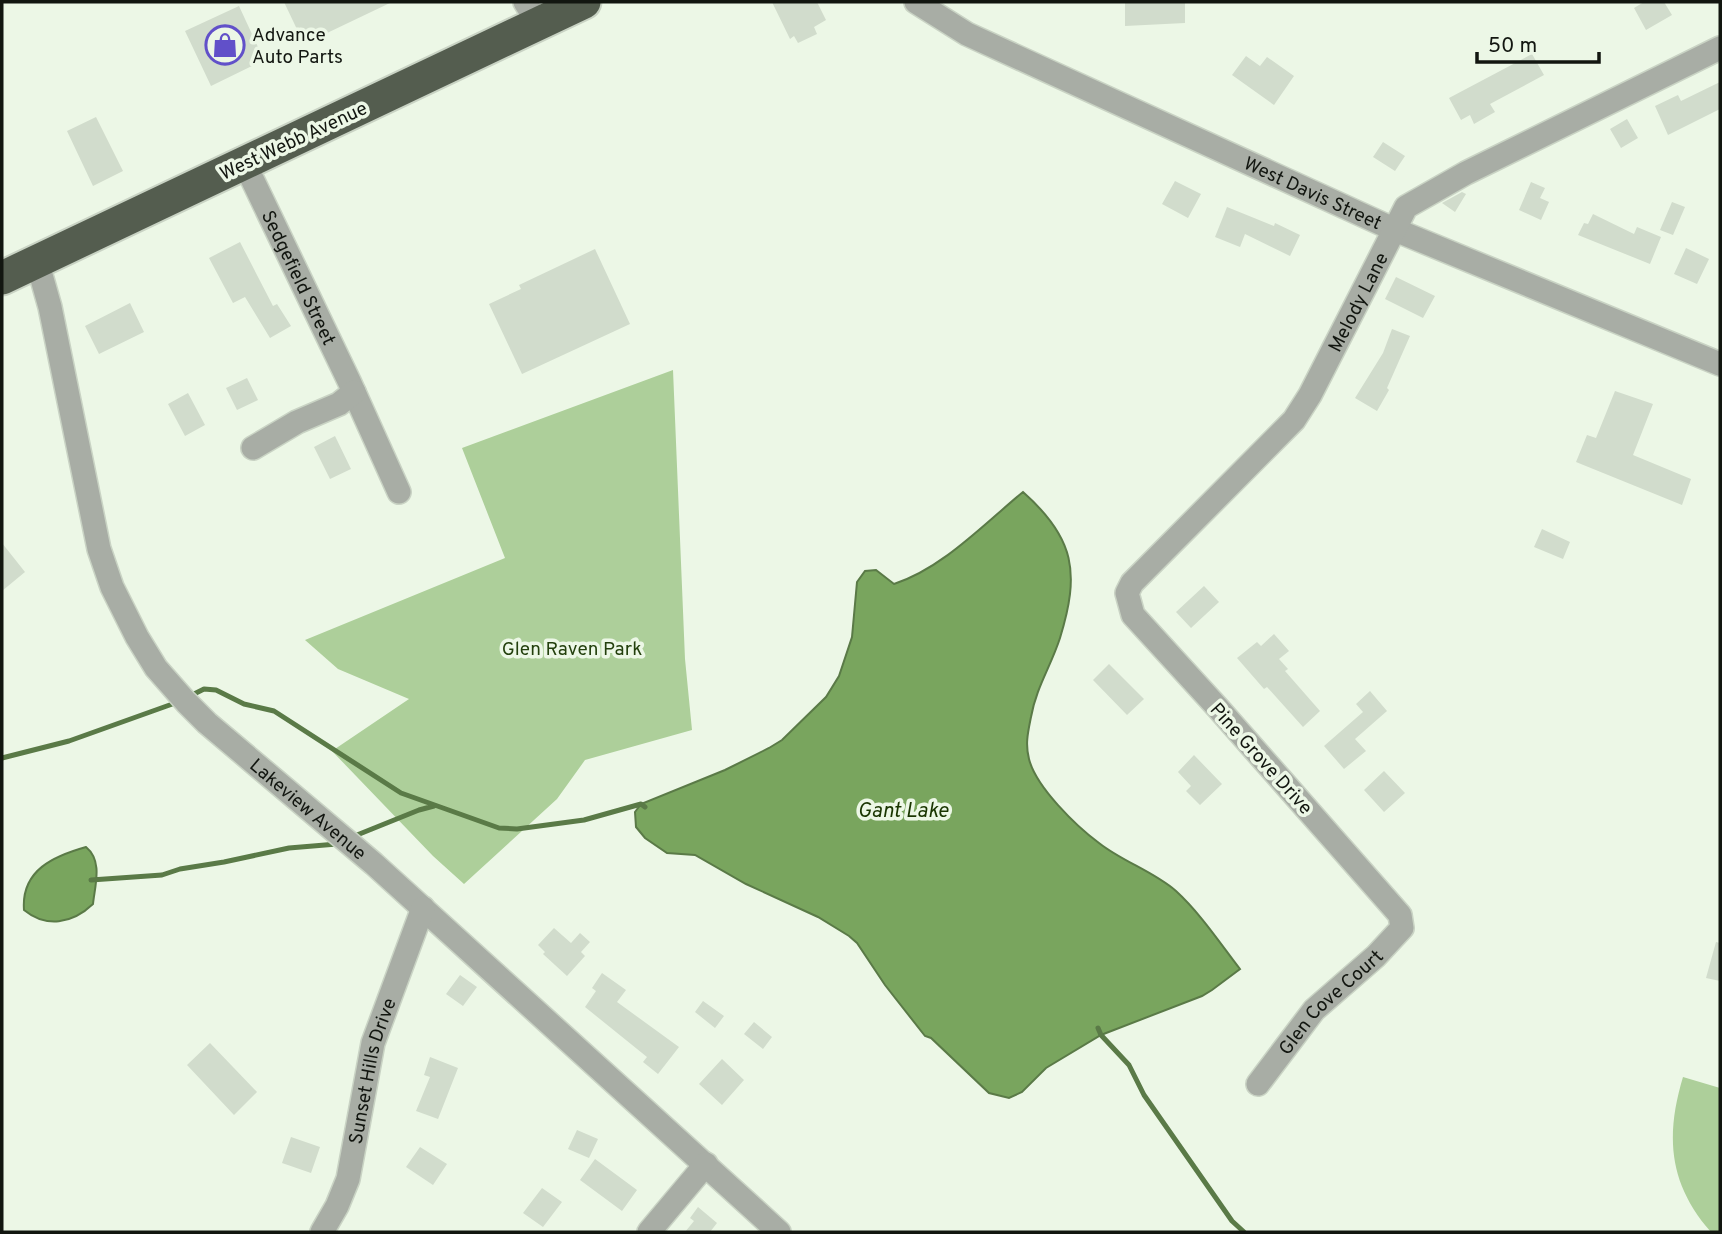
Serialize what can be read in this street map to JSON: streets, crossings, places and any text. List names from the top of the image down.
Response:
{
  "streets": {
    "highway": ["West Webb Avenue"],
    "street": [
      "West Davis Street",
      "Sedgefield Street",
      "Melody Lane",
      "Pine Grove Drive",
      "Lakeview Avenue",
      "Glen Cove Court",
      "Sunset Hills Drive"
    ]
  },
  "crossings": [
    ["West Webb Avenue", "Sedgefield Street"],
    ["West Webb Avenue", "Lakeview Avenue"],
    ["West Davis Street", "Melody Lane"],
    ["Melody Lane", "Pine Grove Drive"],
    ["Pine Grove Drive", "Glen Cove Court"],
    ["Lakeview Avenue", "Sunset Hills Drive"]
  ],
  "water": ["Gant Lake"],
  "parks": ["Glen Raven Park"],
  "places": {
    "shop": ["Advance Auto Parts"]
  },
  "scale_bar": "50 m"
}
